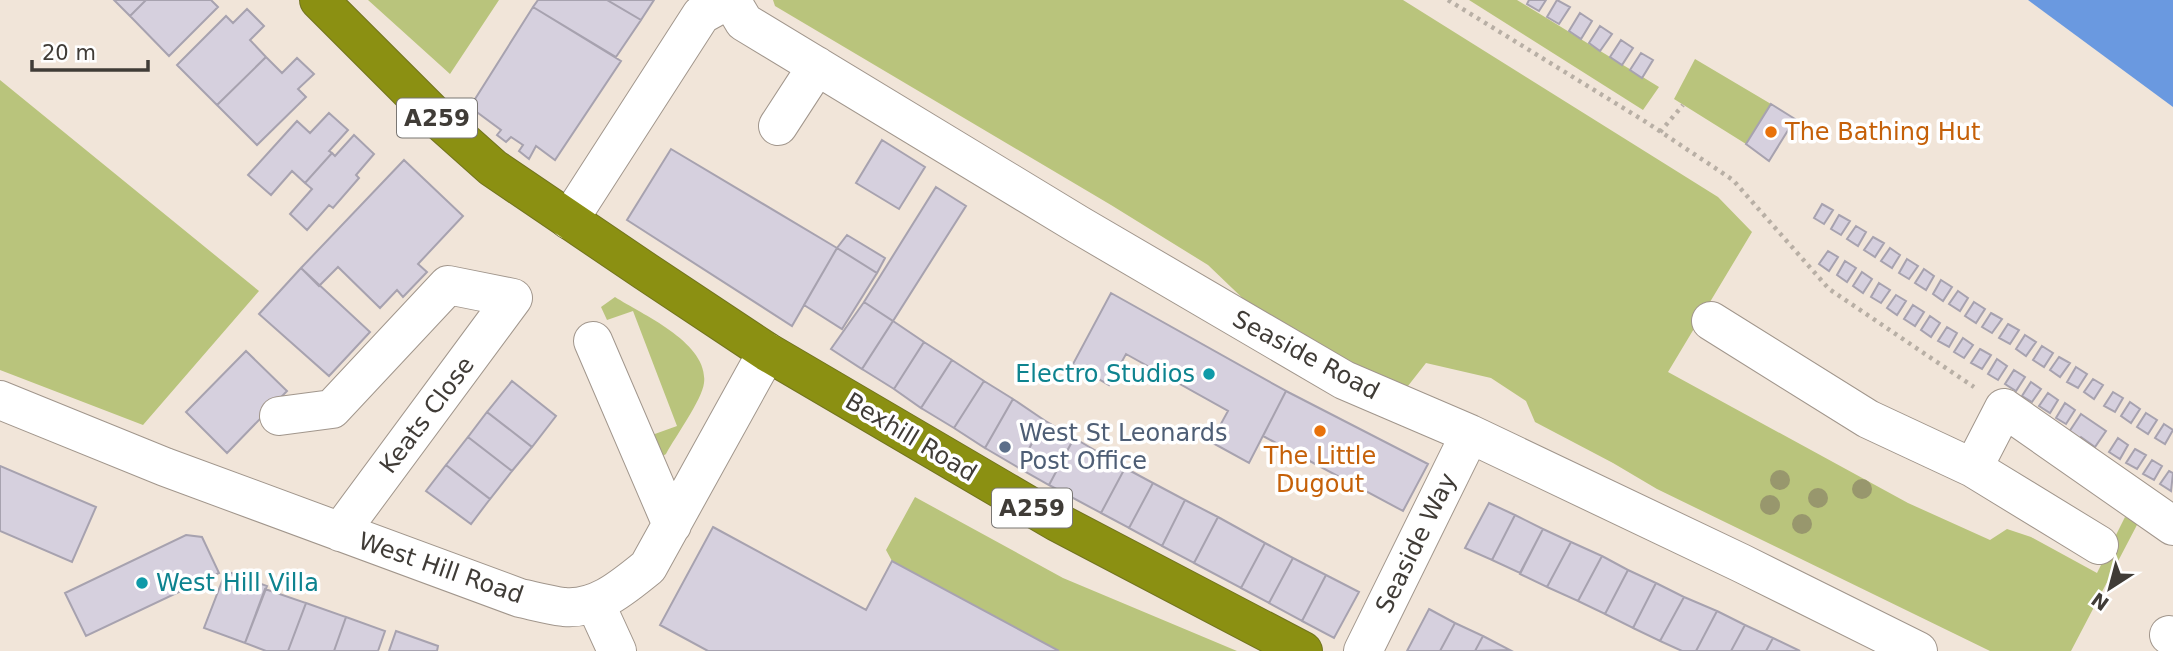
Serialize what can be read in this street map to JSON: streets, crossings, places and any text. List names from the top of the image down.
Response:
{
  "streets": {
    "highway": ["A259", "Bexhill Road"],
    "street": [
      "Seaside Road",
      "Keats Close",
      "Seaside Way",
      "West Hill Road"
    ]
  },
  "crossings": [
    ["A259", "Bexhill Road"],
    ["Seaside Road", "Seaside Way"],
    ["Keats Close", "West Hill Road"],
    ["Bexhill Road", "West Hill Road"]
  ],
  "places": [
    "The Bathing Hut",
    "Electro Studios",
    "The Little Dugout",
    "West St Leonards Post Office",
    "West Hill Villa"
  ],
  "scale_bar": "20 m",
  "north": "bottom left"
}
